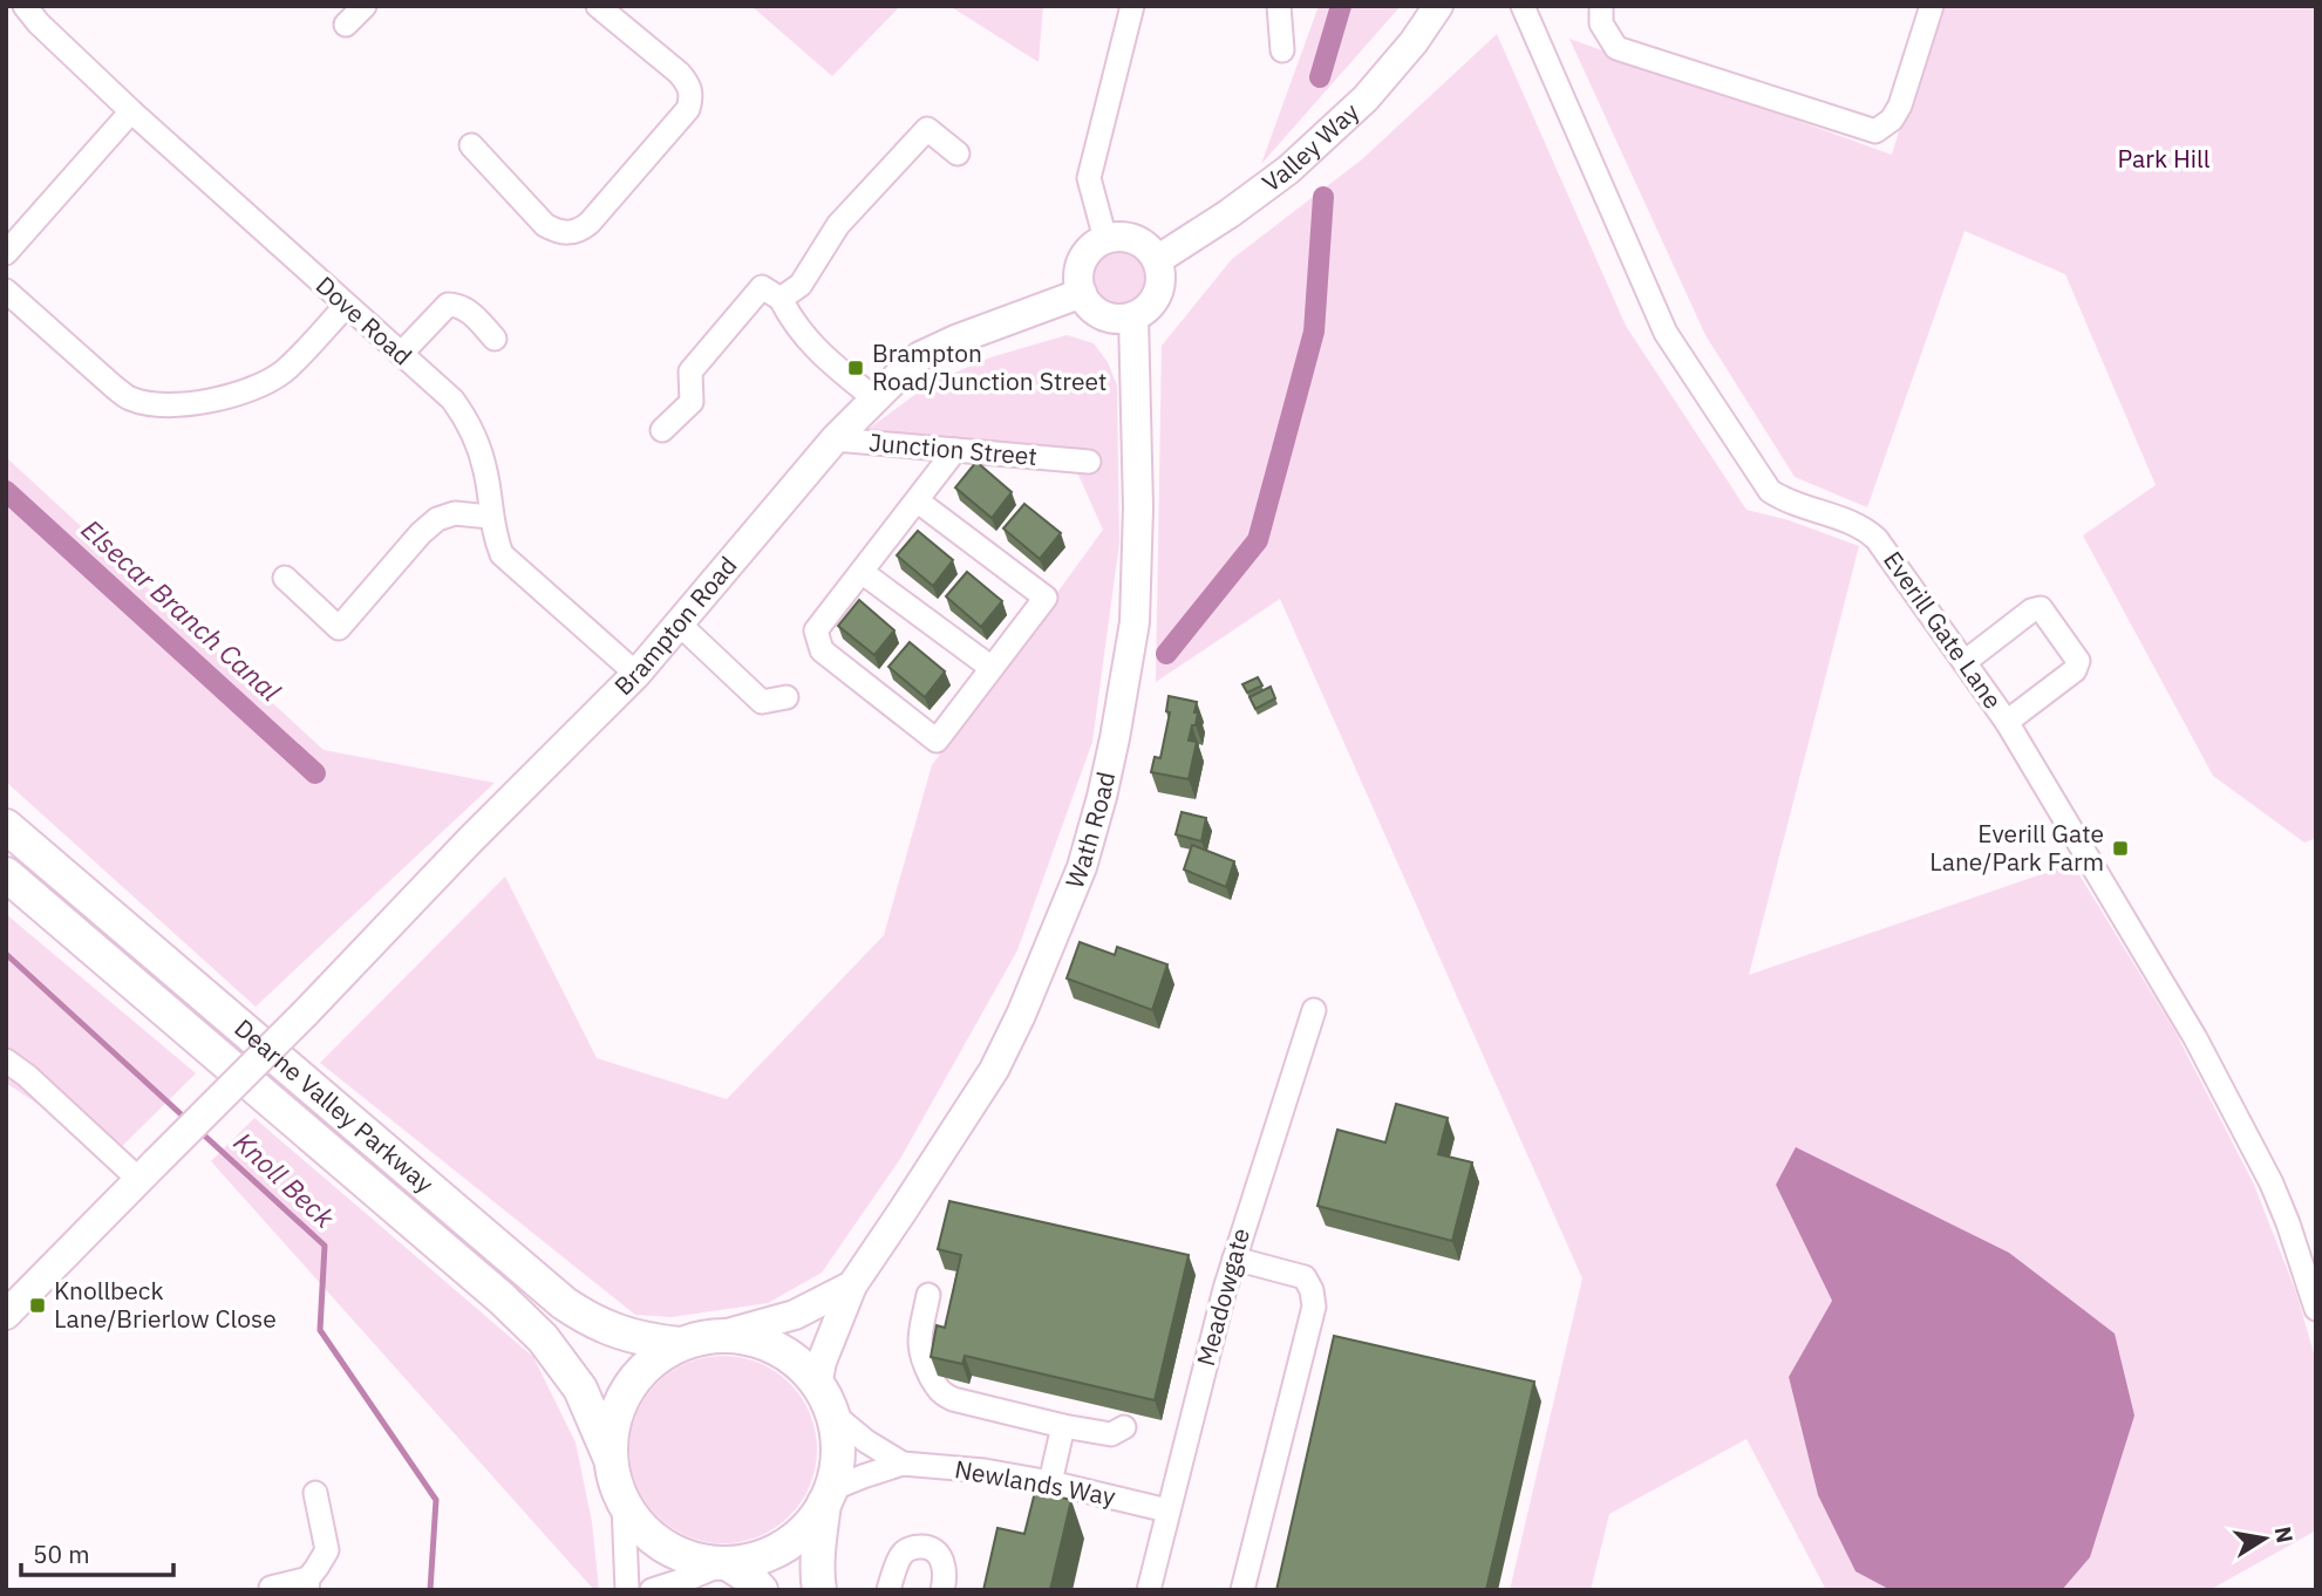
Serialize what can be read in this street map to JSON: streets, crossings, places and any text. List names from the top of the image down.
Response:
{
  "streets": {
    "highway": ["Dearne Valley Parkway"],
    "main road": ["Valley Way", "Brampton Road", "Wath Road"],
    "street": [
      "Dove Road",
      "Junction Street",
      "Everill Gate Lane",
      "Meadowgate",
      "Newlands Way"
    ]
  },
  "crossings": [
    ["Valley Way", "Brampton Road"],
    ["Valley Way", "Wath Road"],
    ["Dove Road", "Brampton Road"],
    ["Junction Street", "Brampton Road"],
    ["Brampton Road", "Wath Road"],
    ["Wath Road", "Dearne Valley Parkway"],
    ["Meadowgate", "Newlands Way"]
  ],
  "water": ["Elsecar Branch Canal", "Knoll Beck"],
  "parks": ["Park Hill"],
  "places": {
    "transit": ["Brampton Road/Junction Street", "Everill Gate Lane/Park Farm", "Knollbeck Lane/Brierlow Close"]
  },
  "scale_bar": "50 m",
  "north": "right"
}
